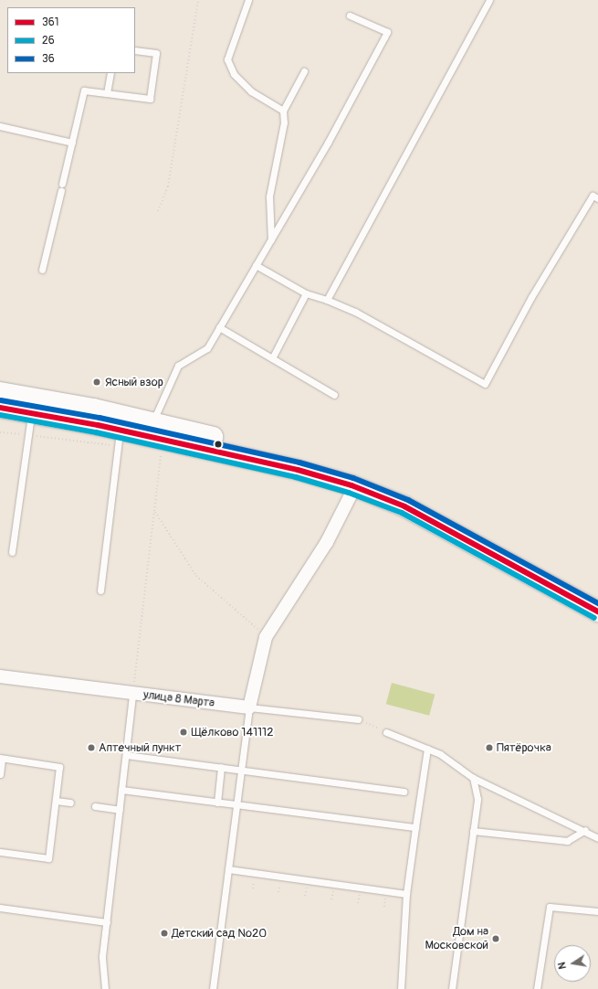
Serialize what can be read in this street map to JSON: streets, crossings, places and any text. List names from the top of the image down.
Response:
{
  "streets": {
    "street": ["улица 8 Марта"]
  },
  "places": [
    "Ясный взор",
    "Щёлково 141112",
    "Аптечный пункт",
    "Пятёрочка",
    "Детский сад №20",
    "Дом на Московской"
  ],
  "lines": ["transit line 36", "transit line 361", "transit line 26"],
  "legend": ["361", "26", "36"],
  "north": "left"
}
